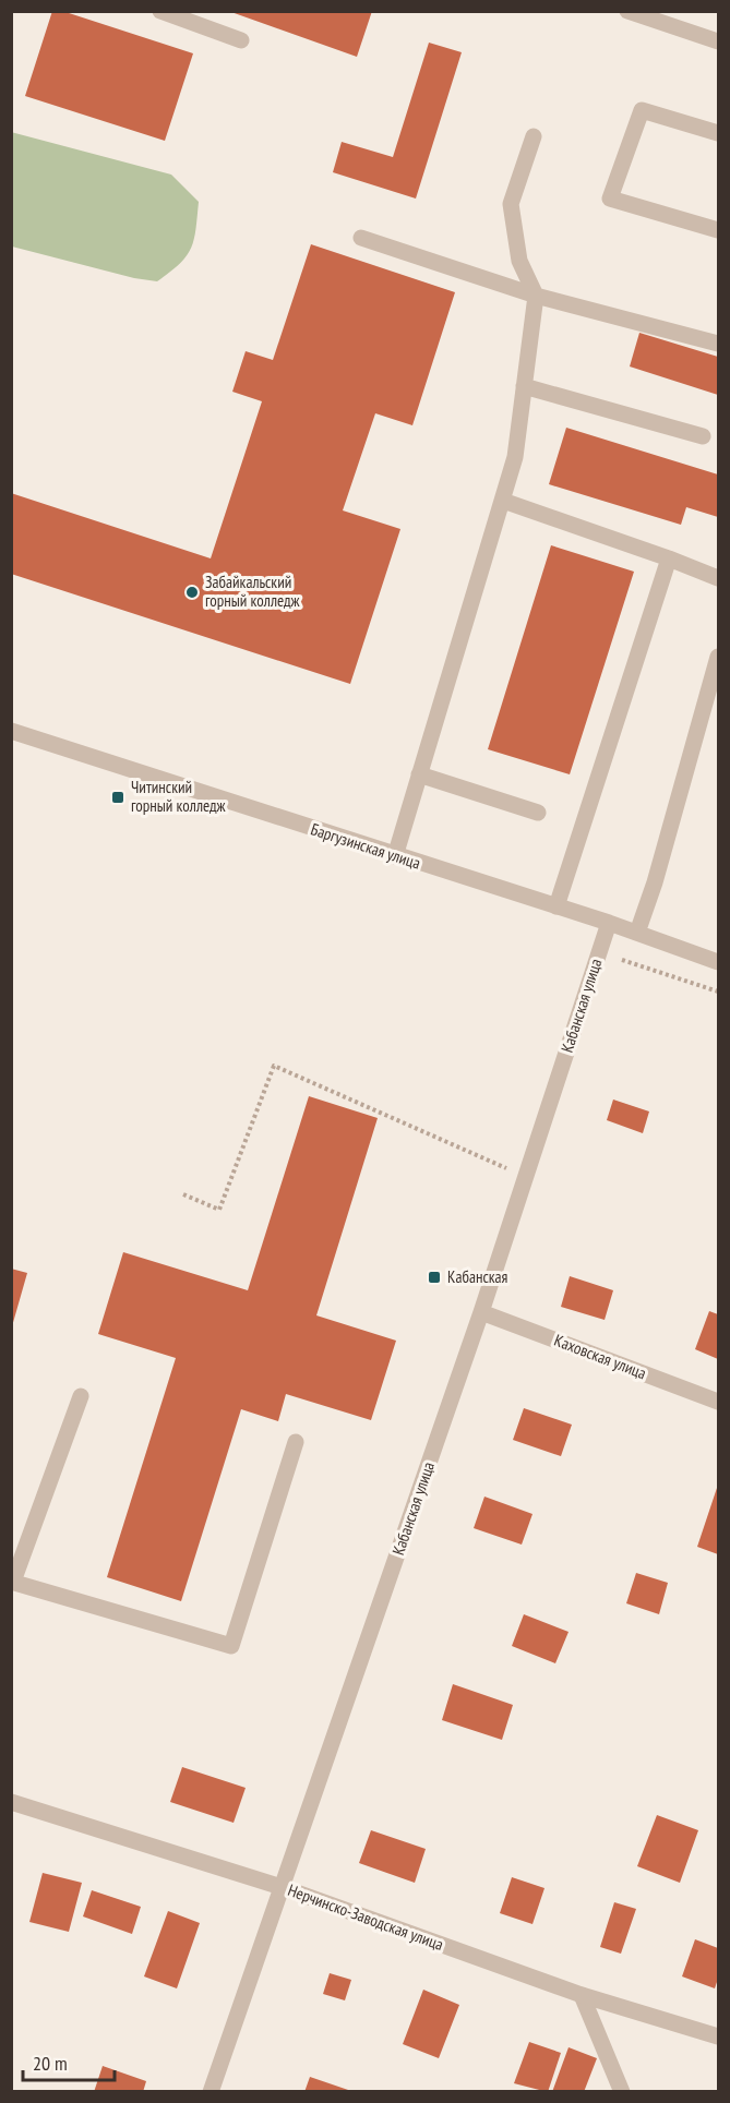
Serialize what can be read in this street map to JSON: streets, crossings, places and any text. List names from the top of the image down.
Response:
{
  "streets": {
    "street": [
      "Баргузинская улица",
      "Кабанская улица",
      "Каховская улица",
      "Нерчинско-Заводская улица"
    ]
  },
  "crossings": [
    ["Баргузинская улица", "Кабанская улица"],
    ["Кабанская улица", "Каховская улица"],
    ["Кабанская улица", "Нерчинско-Заводская улица"]
  ],
  "places": {
    "other": ["Забайкальский горный колледж"],
    "transit": ["Читинский горный колледж", "Кабанская"]
  },
  "scale_bar": "20 m"
}
